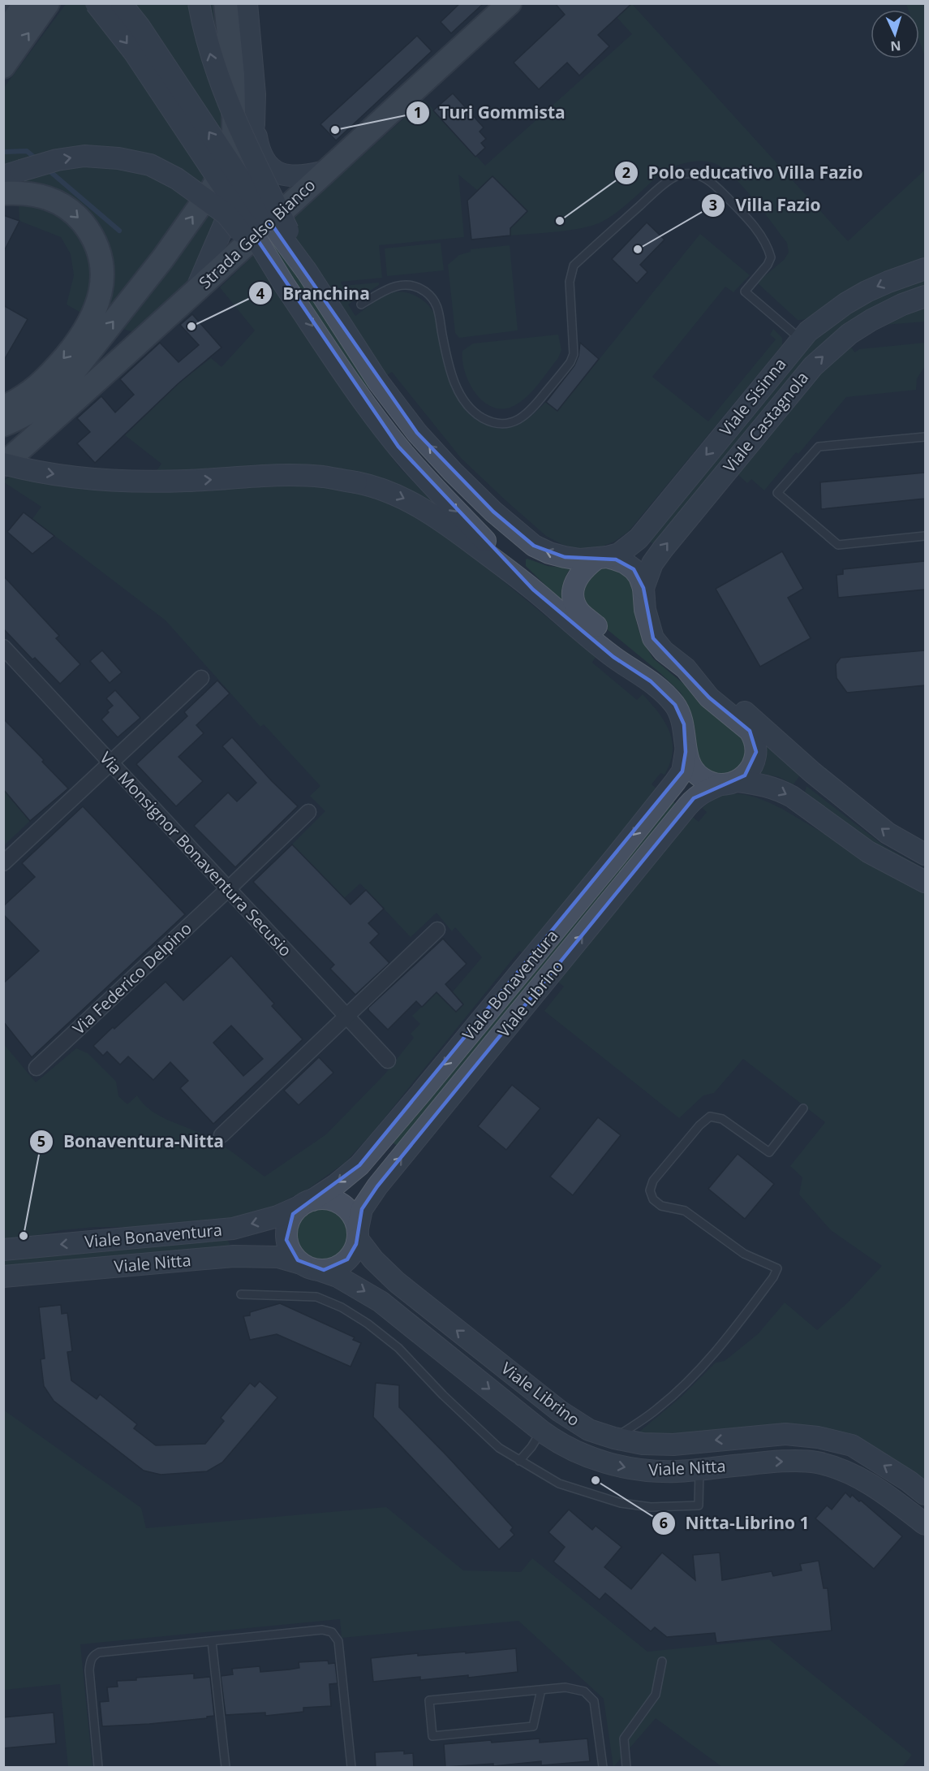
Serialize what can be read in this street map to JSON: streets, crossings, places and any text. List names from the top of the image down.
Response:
{
  "streets": {
    "main road": [
      "Strada Gelso Bianco",
      "Viale Sisinna",
      "Viale Castagnola",
      "Viale Bonaventura",
      "Viale Librino",
      "Viale Nitta"
    ],
    "street": ["Via Monsignor Bonaventura Secusio", "Via Federico Delpino"]
  },
  "crossings": [
    ["Via Monsignor Bonaventura Secusio", "Via Federico Delpino"],
    ["Viale Bonaventura", "Viale Librino"],
    ["Viale Bonaventura", "Viale Nitta"],
    ["Viale Librino", "Viale Nitta"]
  ],
  "one_way": ["Viale Castagnola", "Viale Bonaventura", "Viale Nitta"],
  "places": [
    "Turi Gommista",
    "Polo educativo Villa Fazio",
    "Villa Fazio",
    "Branchina",
    "Bonaventura-Nitta",
    "Nitta-Librino 1"
  ],
  "north": "bottom"
}
